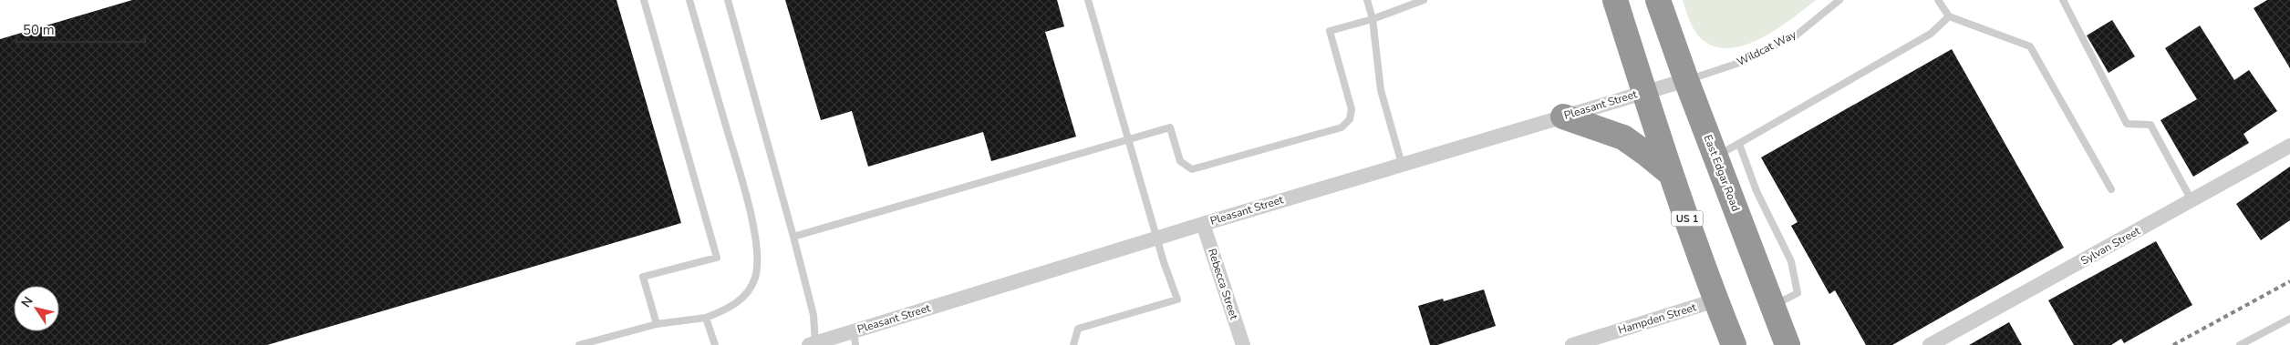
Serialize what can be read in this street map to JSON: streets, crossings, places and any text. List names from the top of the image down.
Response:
{
  "streets": {
    "highway": ["East Edgar Road", "US 1"],
    "street": [
      "Pleasant Street",
      "Sylvan Street",
      "Rebecca Street",
      "Hampden Street"
    ],
    "lane": ["Wildcat Way"]
  },
  "crossings": [
    ["Wildcat Way", "Pleasant Street"],
    ["Wildcat Way", "East Edgar Road"],
    ["Pleasant Street", "East Edgar Road"],
    ["Pleasant Street", "US 1"],
    ["Pleasant Street", "Rebecca Street"],
    ["US 1", "Hampden Street"]
  ],
  "scale_bar": "50 m",
  "north": "top left"
}
